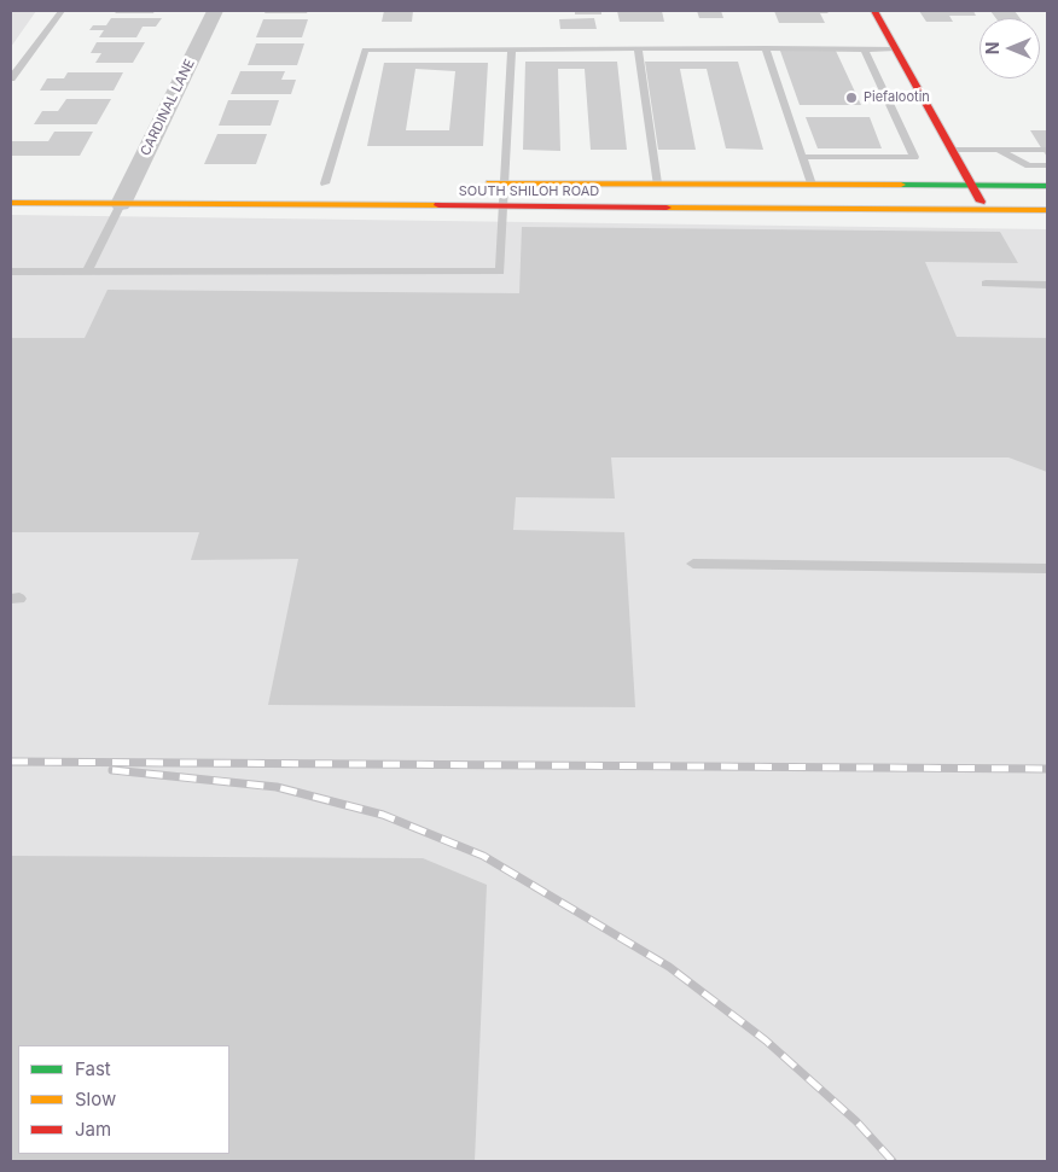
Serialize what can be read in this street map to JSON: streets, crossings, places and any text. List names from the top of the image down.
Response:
{
  "streets": {
    "main road": ["SOUTH SHILOH ROAD"],
    "street": ["CARDINAL LANE"]
  },
  "crossings": [
    ["CARDINAL LANE", "SOUTH SHILOH ROAD"]
  ],
  "places": ["Piefalootin"],
  "legend": ["Fast", "Slow", "Jam"],
  "north": "left"
}
